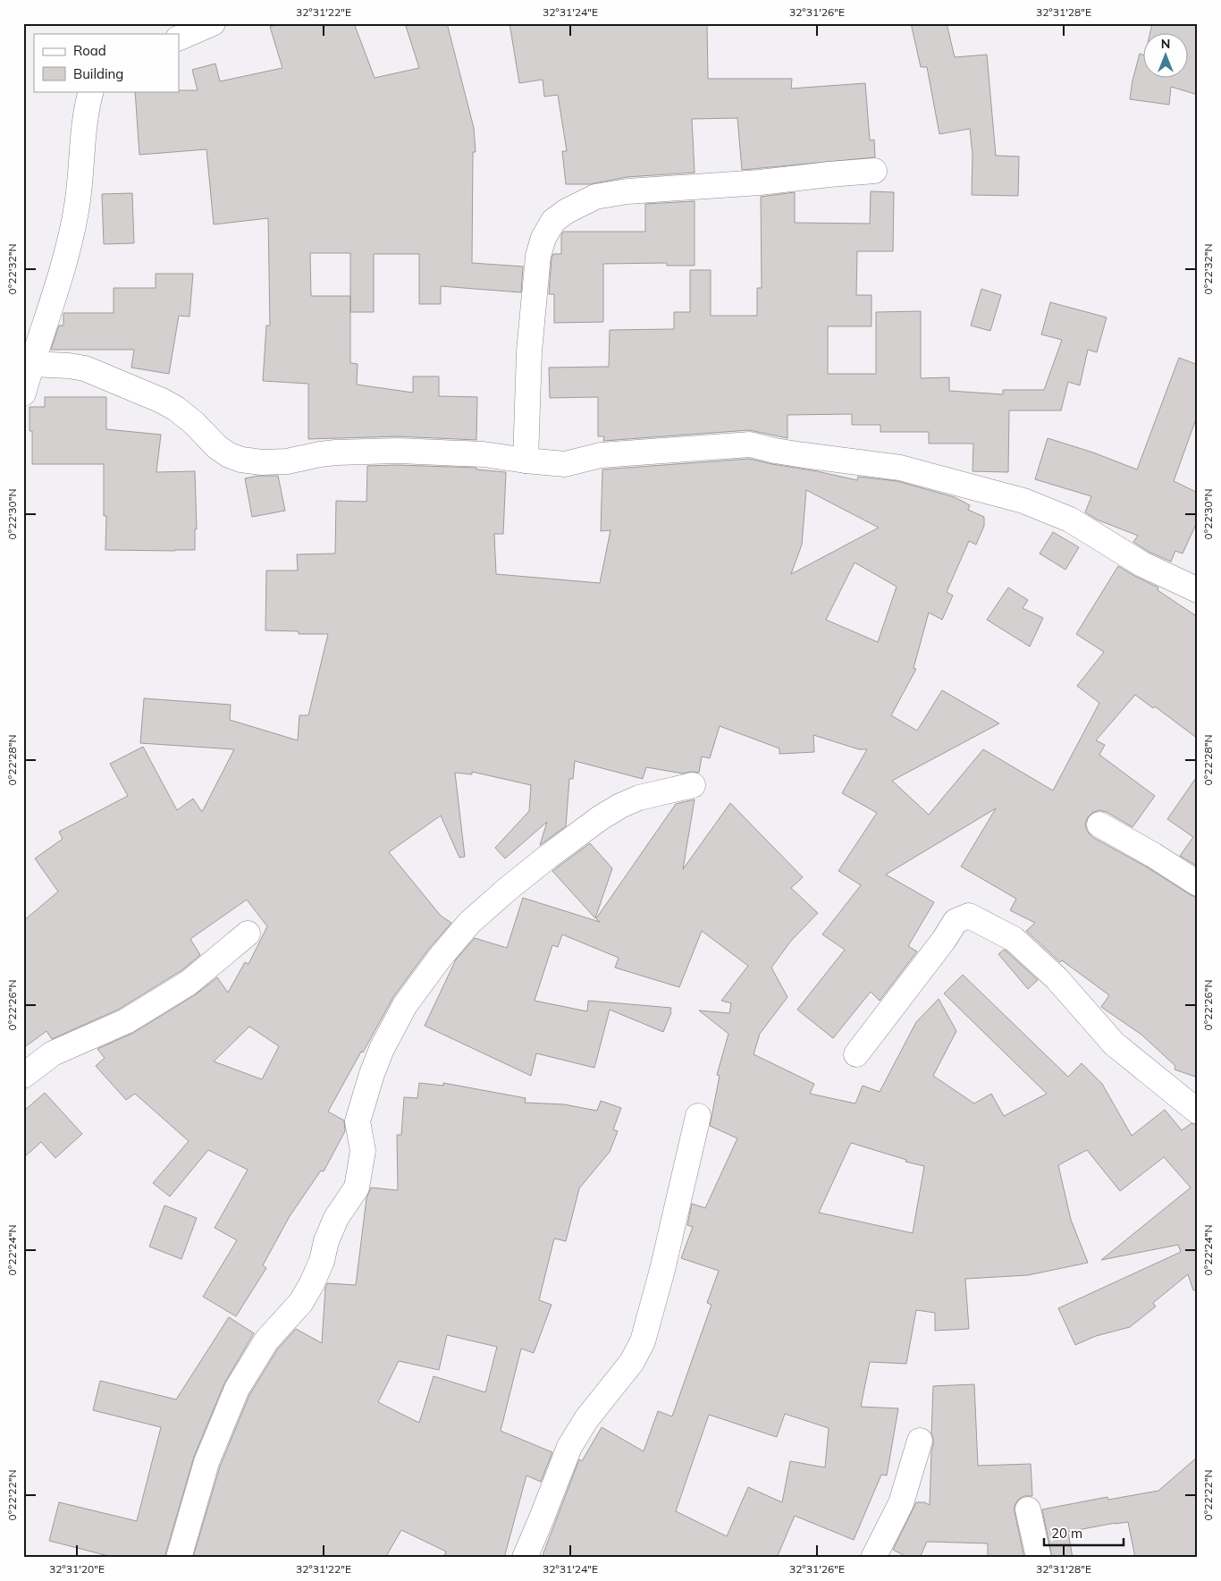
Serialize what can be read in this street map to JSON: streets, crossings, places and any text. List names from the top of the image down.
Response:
{
  "legend": ["Road", "Building"],
  "scale_bar": "20 m",
  "north": "top",
  "coordinates": [
    "32°31'22\"E",
    "32°31'24\"E",
    "32°31'26\"E",
    "32°31'28\"E",
    "0°22'32\"N",
    "0°22'30\"N",
    "0°22'28\"N",
    "0°22'26\"N",
    "0°22'24\"N",
    "0°22'22\"N",
    "32°31'20\"E"
  ]
}
